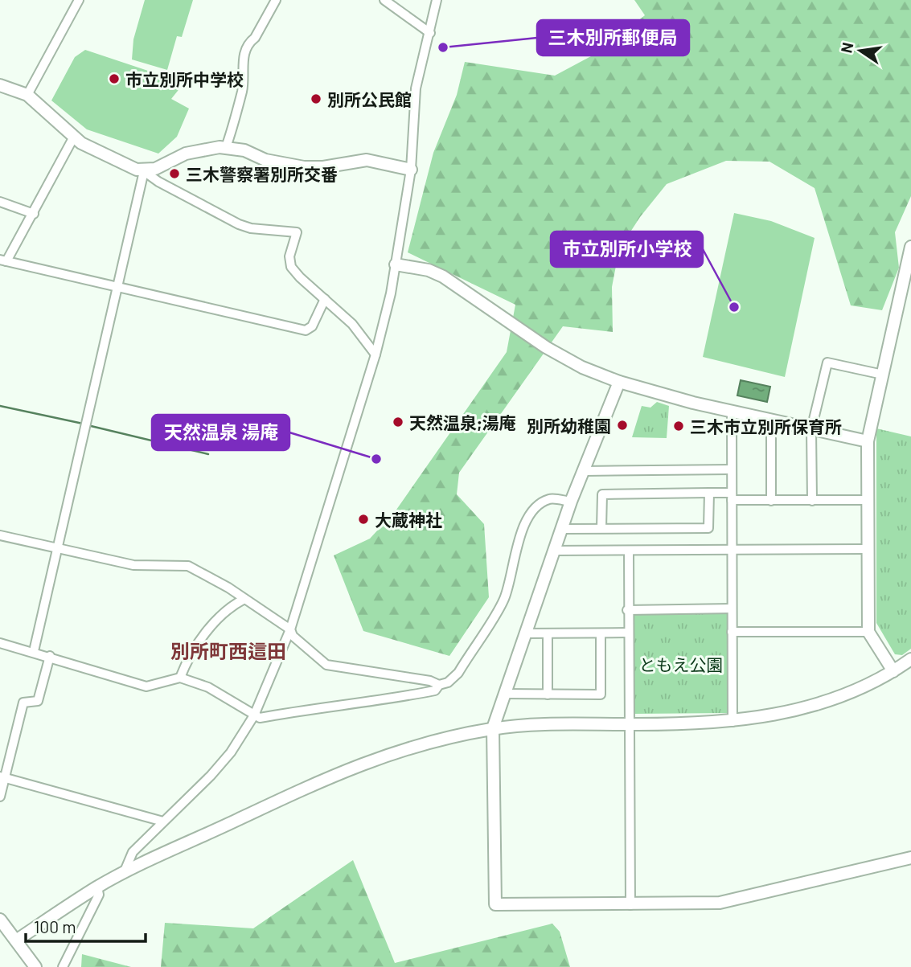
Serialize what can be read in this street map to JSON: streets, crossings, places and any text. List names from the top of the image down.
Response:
{
  "districts": ["別所町西這田"],
  "parks": ["ともえ公園"],
  "places": [
    "三木別所郵便局",
    "市立別所中学校",
    "別所公民館",
    "三木警察署別所交番",
    "市立別所小学校",
    "天然温泉;湯庵",
    "別所幼稚園",
    "三木市立別所保育所",
    "天然温泉 湯庵",
    "大蔵神社"
  ],
  "scale_bar": "100 m",
  "north": "left"
}
